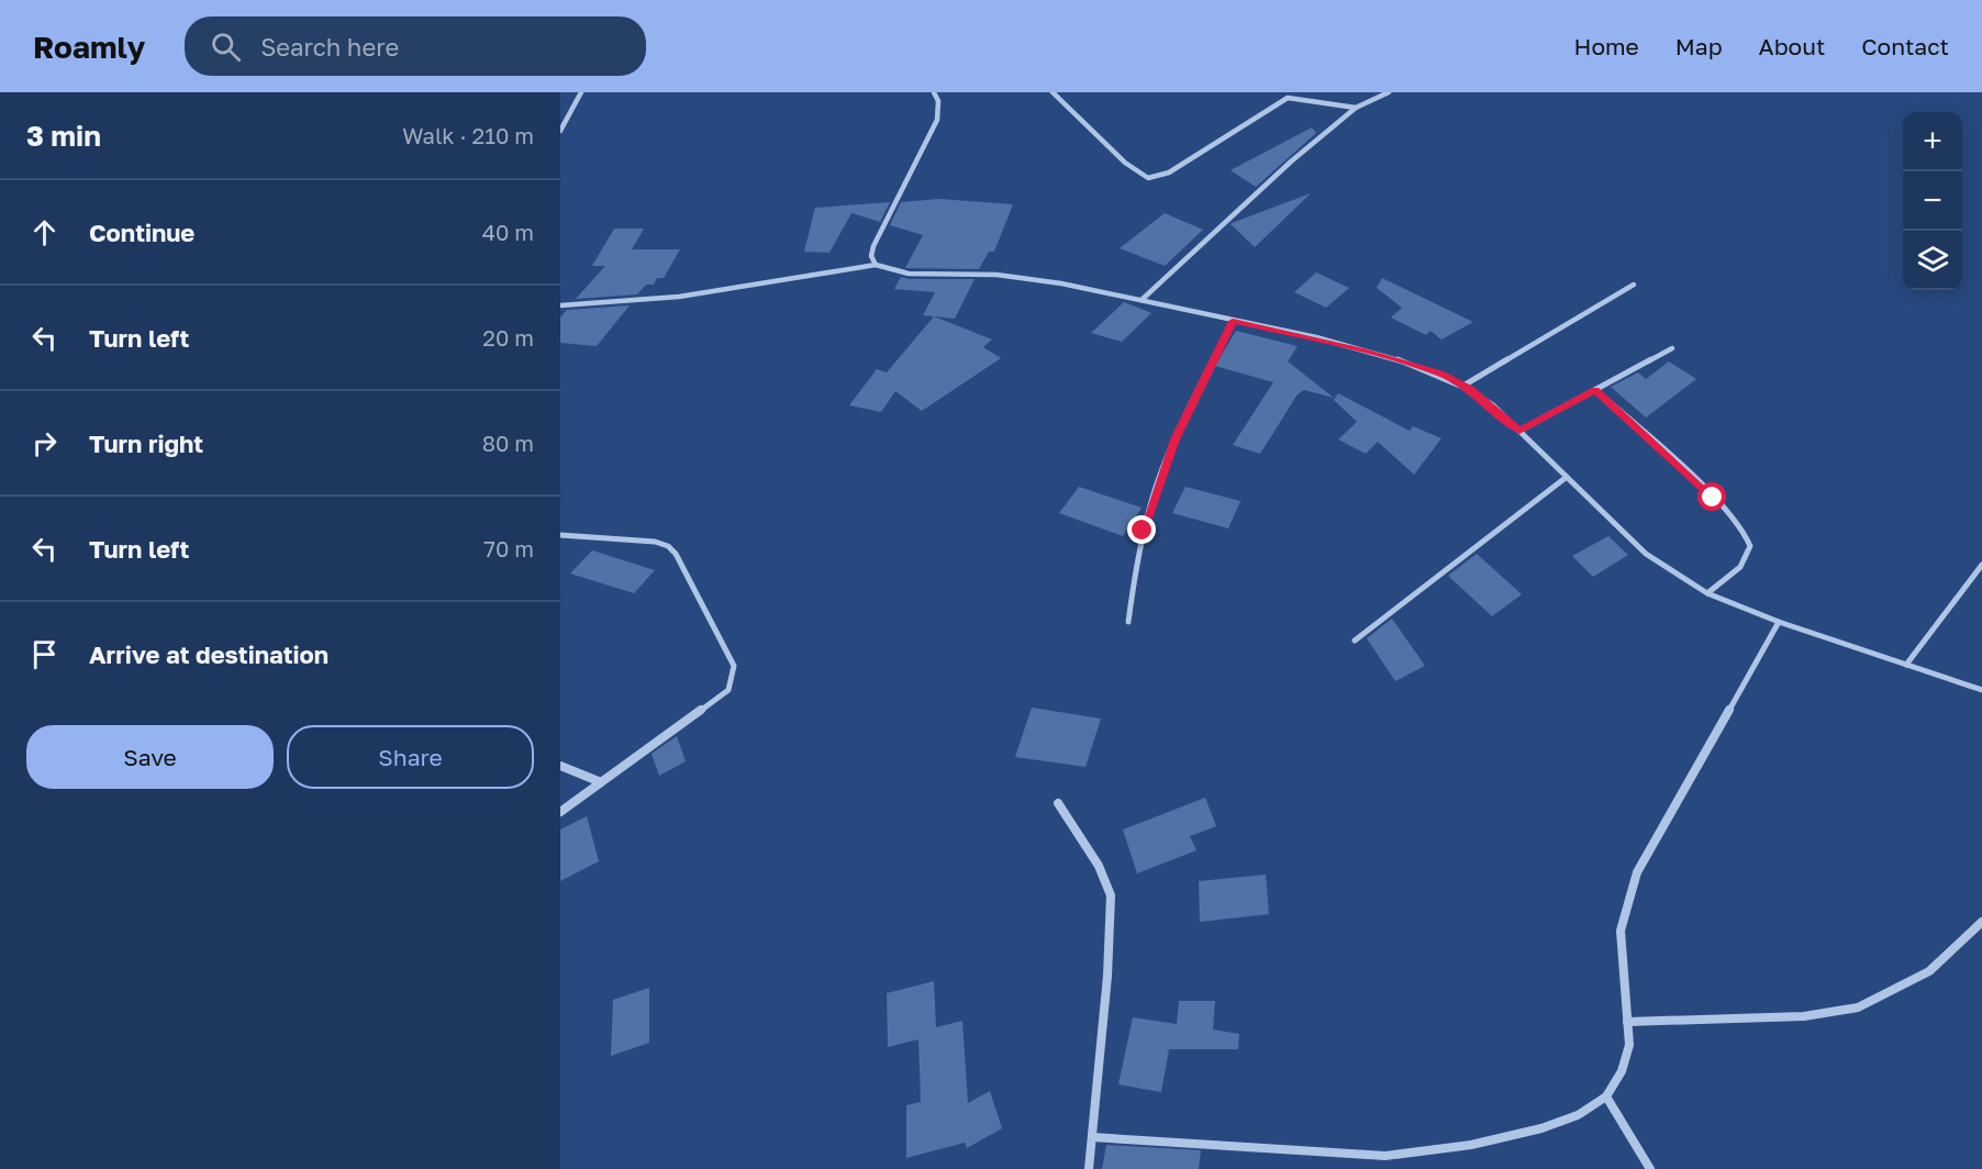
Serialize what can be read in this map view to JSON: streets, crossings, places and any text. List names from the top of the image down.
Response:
{
  "page": {
    "header": "Roamly",
    "search": "Search here",
    "nav": [
      "Home",
      "Map",
      "About",
      "Contact"
    ],
    "heading": ["3 min", "Walk · 210 m"],
    "map_buttons": ["+", "−"],
    "list": [
      ["Continue", "40 m"],
      ["Turn left", "20 m"],
      ["Turn right", "80 m"],
      ["Turn left", "70 m"],
      "Arrive at destination"
    ],
    "buttons": ["Save", "Share"]
  }
}
